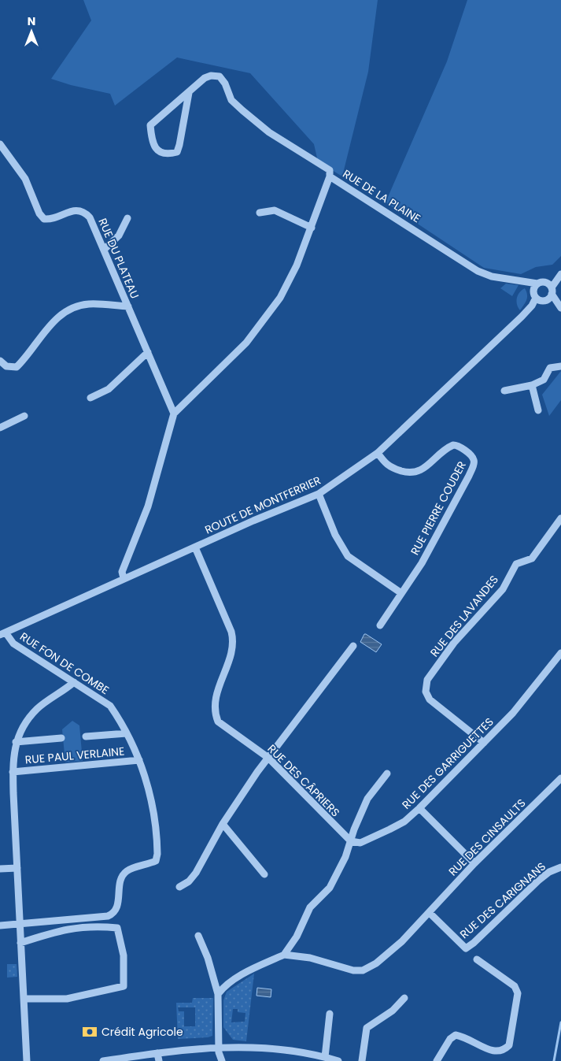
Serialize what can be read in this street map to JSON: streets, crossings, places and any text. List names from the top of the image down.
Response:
{
  "streets": {
    "street": [
      "RUE DE LA PLAINE",
      "RUE DU PLATEAU",
      "ROUTE DE MONTFERRIER",
      "RUE PIERRE COUDER",
      "RUE DES LAVANDES",
      "RUE FON DE COMBE",
      "RUE PAUL VERLAINE",
      "RUE DES GARRIGUETTES",
      "RUE DES CÂPRIERS",
      "RUE DES CINSAULTS",
      "RUE DES CARIGNANS"
    ]
  },
  "crossings": [
    ["ROUTE DE MONTFERRIER", "RUE PIERRE COUDER"],
    ["ROUTE DE MONTFERRIER", "RUE FON DE COMBE"],
    ["ROUTE DE MONTFERRIER", "RUE DES CÂPRIERS"],
    ["RUE DES LAVANDES", "RUE DES GARRIGUETTES"],
    ["RUE FON DE COMBE", "RUE PAUL VERLAINE"],
    ["RUE DES GARRIGUETTES", "RUE DES CÂPRIERS"],
    ["RUE DES CINSAULTS", "RUE DES CARIGNANS"]
  ],
  "places": {
    "bank": ["Crédit Agricole"]
  },
  "north": "top"
}
